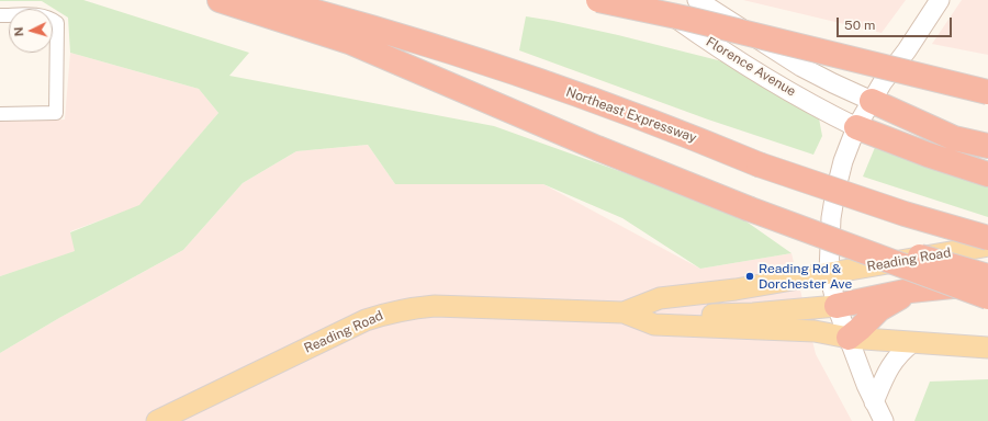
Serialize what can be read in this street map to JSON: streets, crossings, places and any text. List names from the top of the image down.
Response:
{
  "streets": {
    "highway": ["Northeast Expressway"],
    "main road": ["Reading Road"],
    "street": ["Florence Avenue"]
  },
  "crossings": [
    ["Northeast Expressway", "Reading Road"]
  ],
  "places": ["Reading Rd & Dorchester Ave"],
  "scale_bar": "50 m",
  "north": "left"
}
